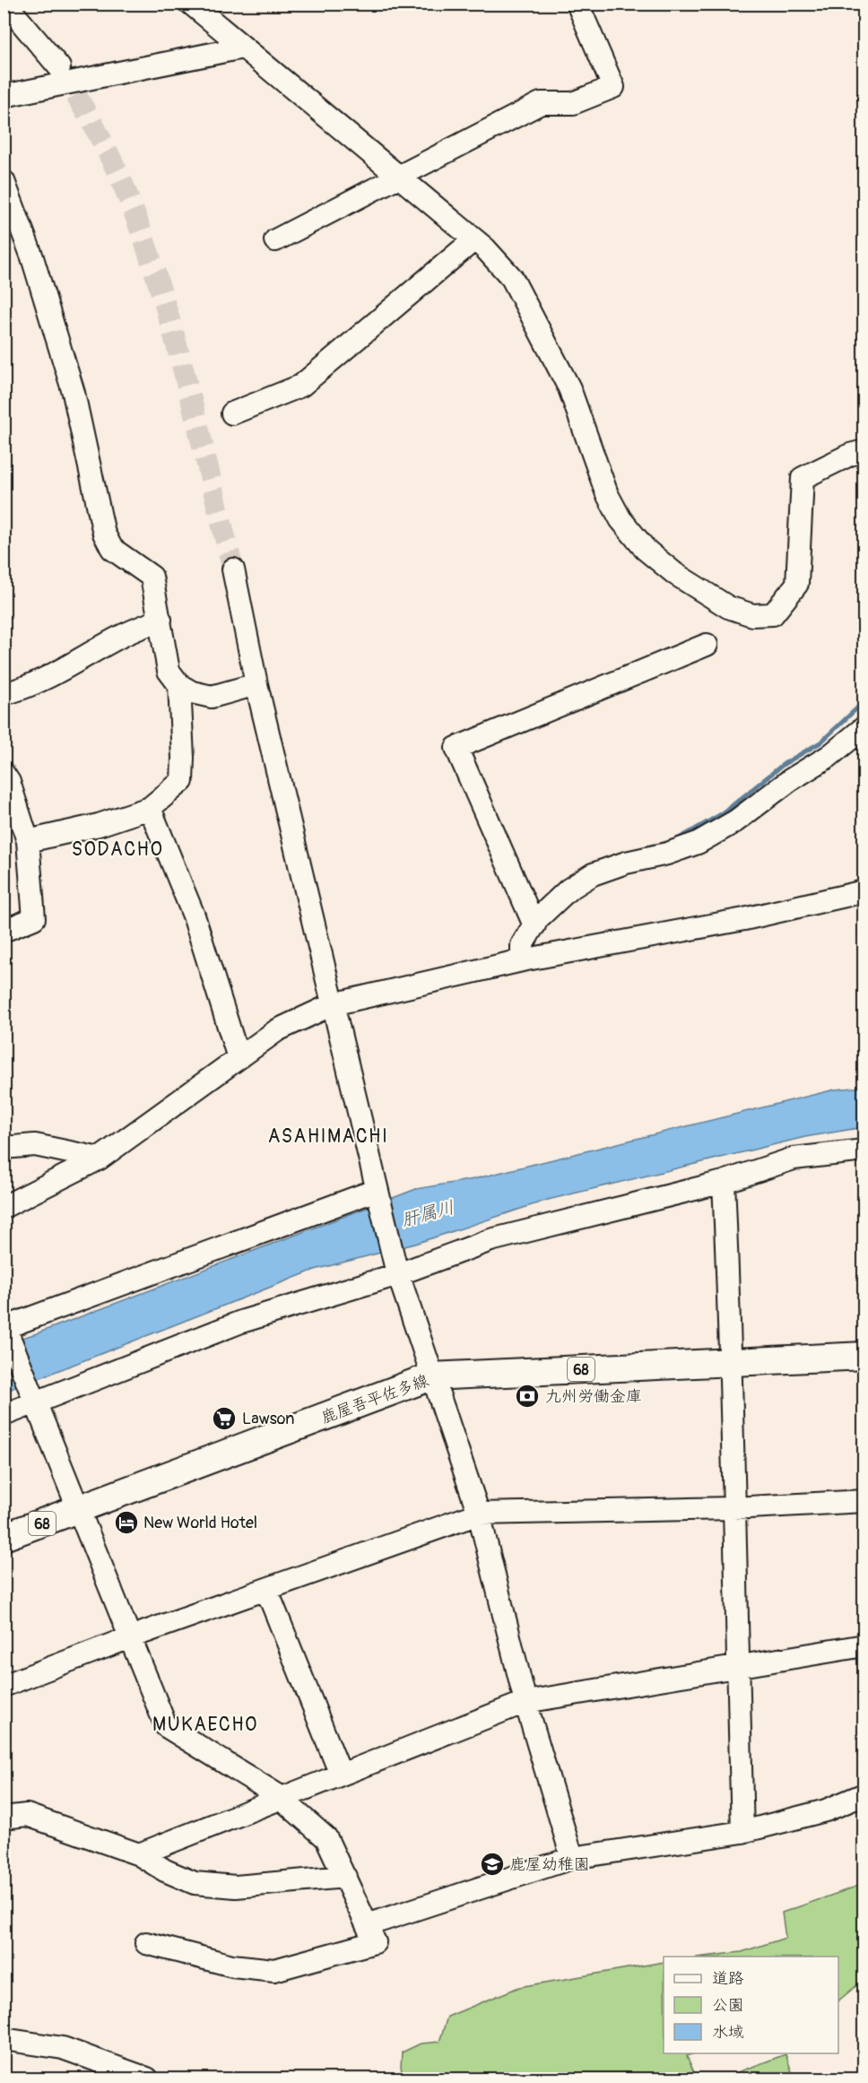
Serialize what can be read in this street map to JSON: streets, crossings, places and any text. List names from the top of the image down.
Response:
{
  "streets": {
    "main road": ["68", "鹿屋吾平佐多線"]
  },
  "districts": ["SODACHO", "ASAHIMACHI", "MUKAECHO"],
  "water": ["肝属川"],
  "places": {
    "bank": ["九州労働金庫"],
    "supermarket": ["Lawson"],
    "hotel": ["New World Hotel"],
    "school or university": ["鹿屋幼稚園"]
  },
  "legend": ["道路", "公園", "水域"]
}
